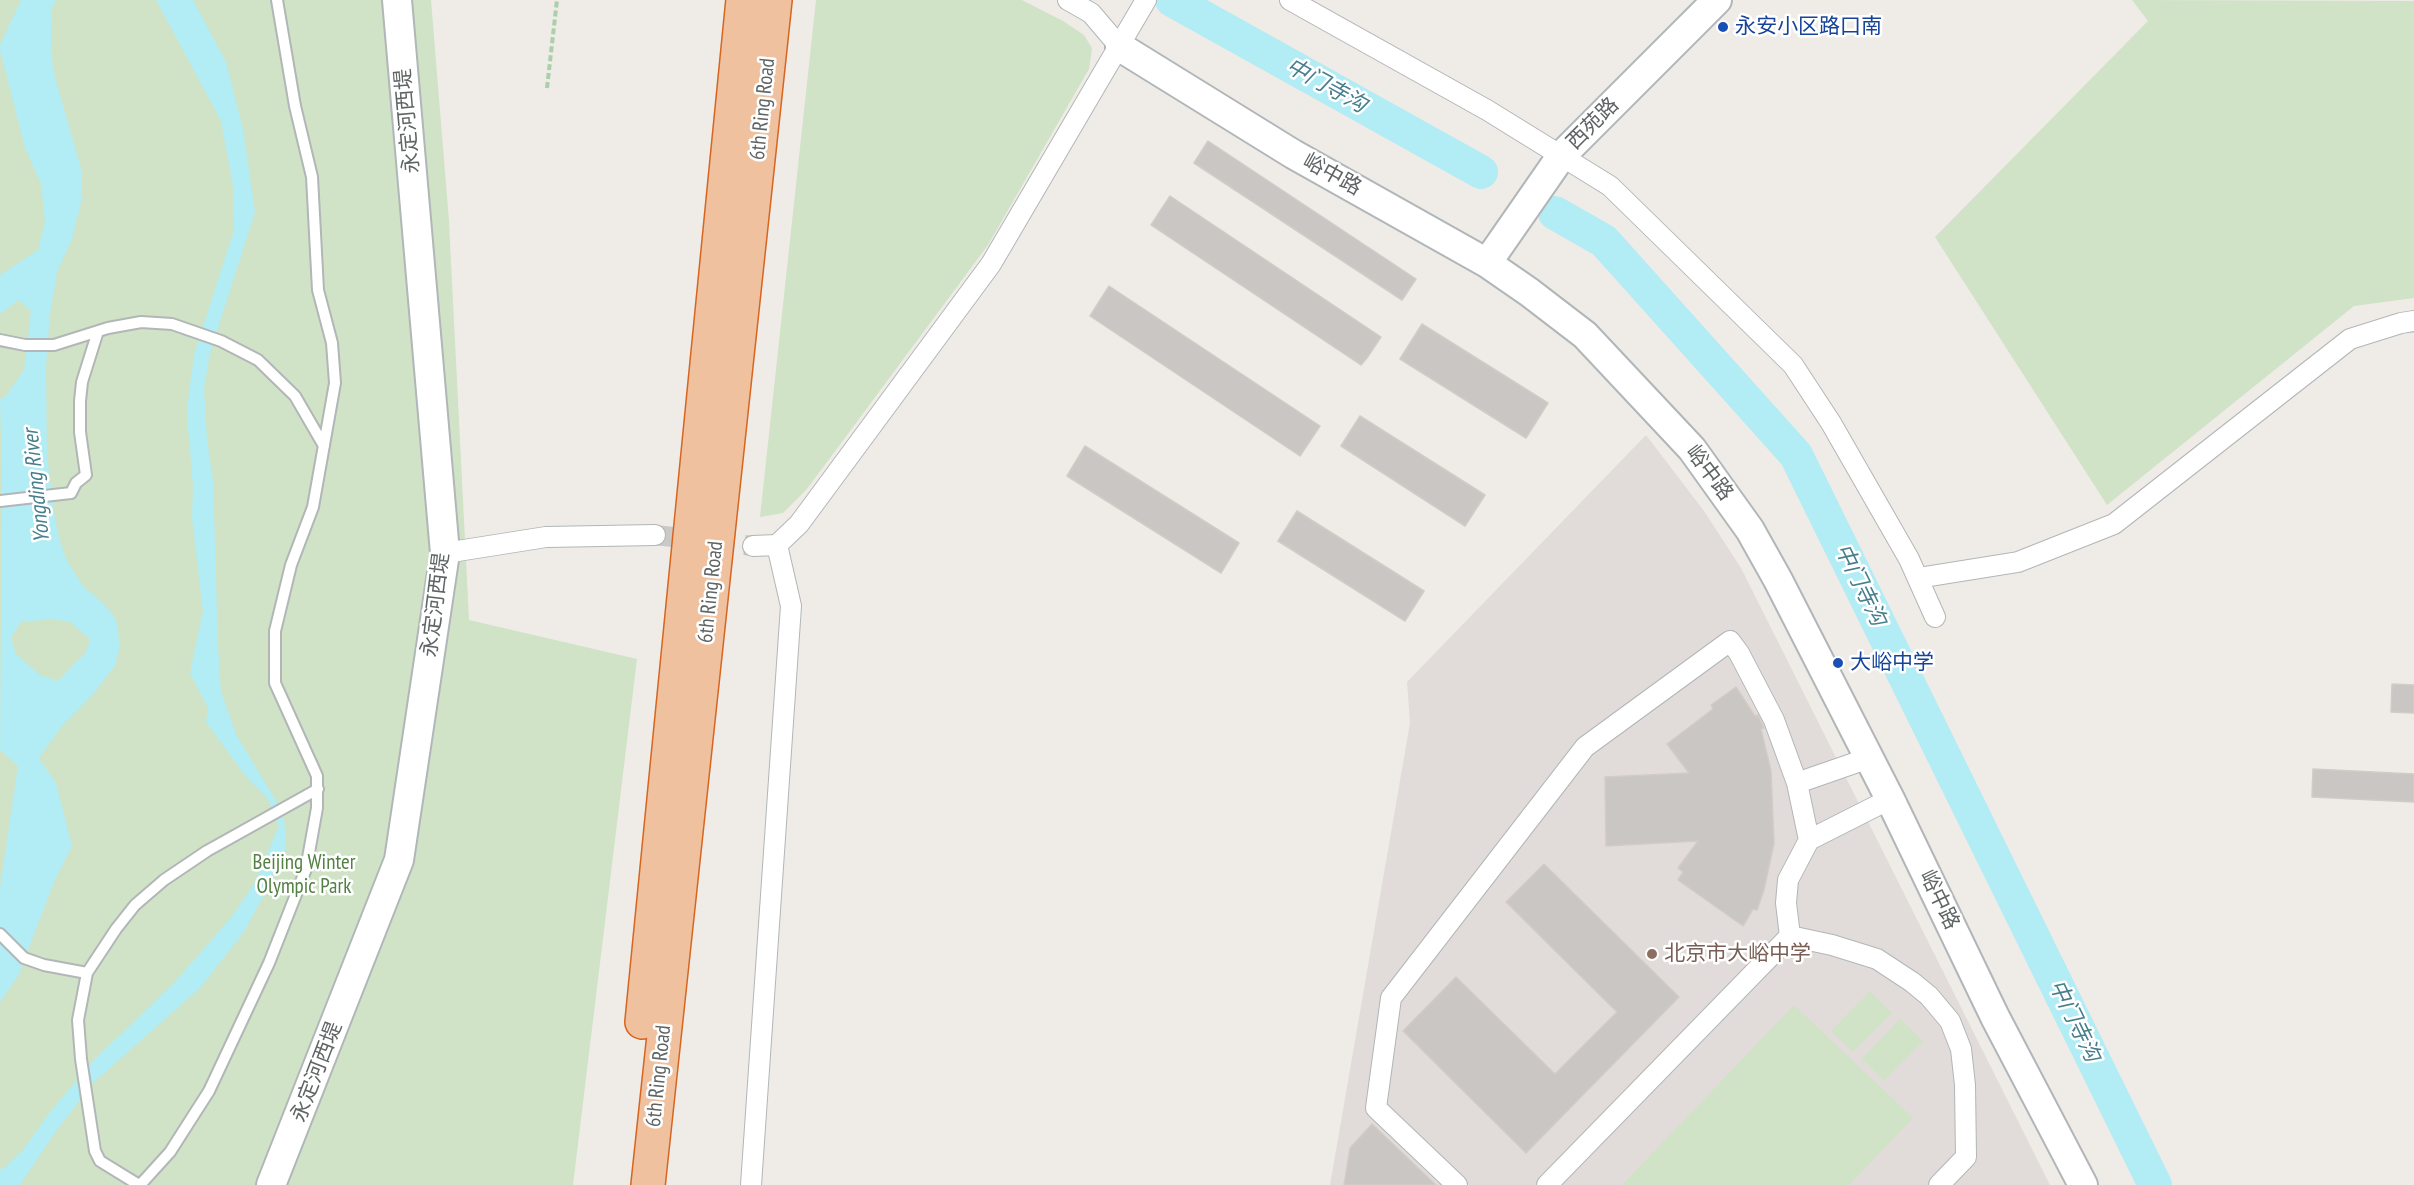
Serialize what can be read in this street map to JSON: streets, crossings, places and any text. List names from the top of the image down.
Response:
{
  "streets": {
    "highway": ["6th Ring Road"],
    "main road": ["永定河西堤", "西苑路", "峪中路"]
  },
  "crossings": [
    ["西苑路", "峪中路"]
  ],
  "water": ["中门寺沟", "Yongding River"],
  "parks": ["Beijing Winter Olympic Park"],
  "places": ["永安小区路口南", "大峪中学", "北京市大峪中学"]
}
